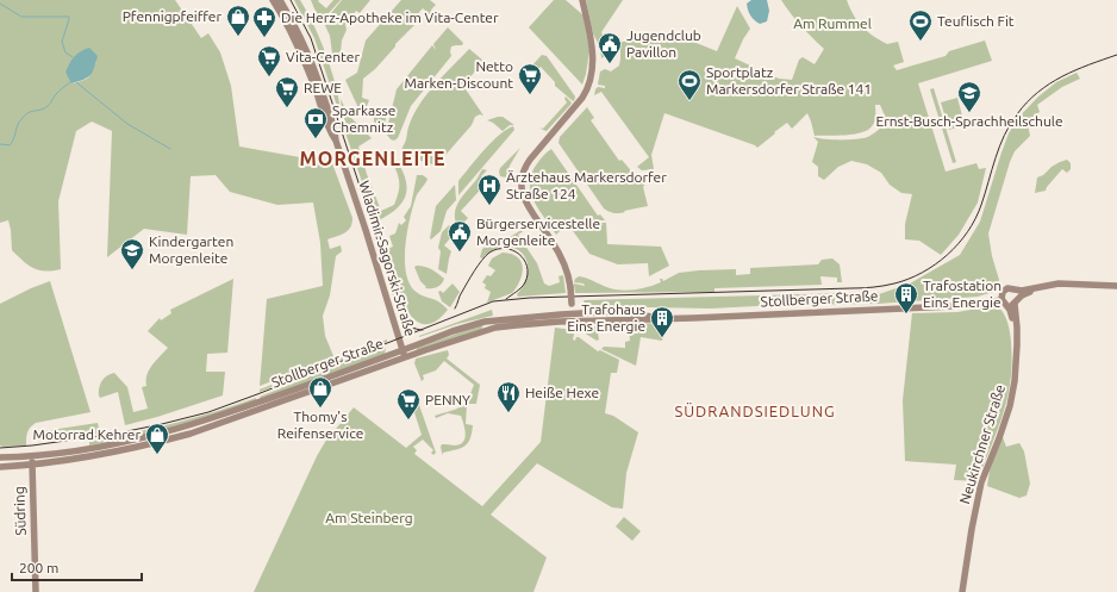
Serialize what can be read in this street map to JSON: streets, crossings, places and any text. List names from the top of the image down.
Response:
{
  "streets": {
    "main road": [
      "Wladimir-Sagorski-Straße",
      "Stollberger Straße",
      "Neukirchner Straße",
      "Südring"
    ]
  },
  "crossings": [
    ["Wladimir-Sagorski-Straße", "Stollberger Straße"],
    ["Stollberger Straße", "Neukirchner Straße"],
    ["Stollberger Straße", "Südring"]
  ],
  "districts": ["MORGENLEITE", "SÜDRANDSIEDLUNG"],
  "parks": ["Am Rummel", "Am Steinberg"],
  "places": {
    "shop": ["Pfennigpfeiffer", "Thomy's Reifenservice", "Motorrad Kehrer"],
    "pharmacy": ["Die Herz-Apotheke im Vita-Center"],
    "sports": ["Teuflisch Fit", "Sportplatz Markersdorfer Straße 141"],
    "public building": ["Jugendclub Pavillon", "Bürgerservicestelle Morgenleite"],
    "supermarket": [
      "Vita-Center",
      "Netto Marken-Discount",
      "REWE",
      "PENNY"
    ],
    "school or university": ["Ernst-Busch-Sprachheilschule", "Kindergarten Morgenleite"],
    "bank": ["Sparkasse Chemnitz"],
    "hospital": ["Ärztehaus Markersdorfer Straße 124"],
    "building": ["Trafostation Eins Energie", "Trafohaus Eins Energie"],
    "restaurant": ["Heiße Hexe"]
  },
  "scale_bar": "200 m"
}
